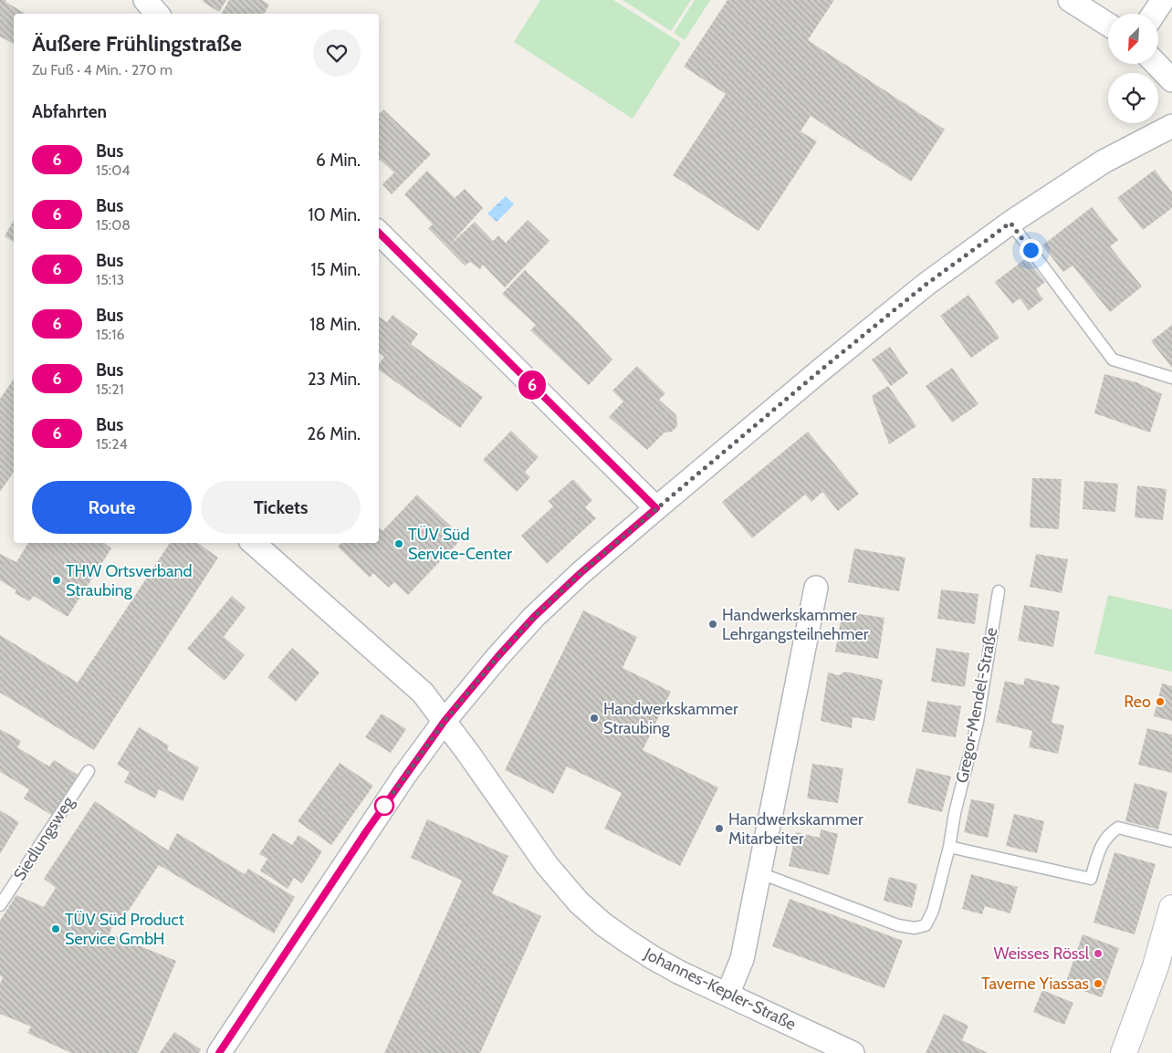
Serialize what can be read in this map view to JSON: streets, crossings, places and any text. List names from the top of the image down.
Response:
{
  "streets": {
    "street": ["Johannes-Kepler-Straße"],
    "lane": ["Gregor-Mendel-Straße", "Siedlungsweg"]
  },
  "places": [
    "TÜV Süd Service-Center",
    "THW Ortsverband Straubing",
    "Handwerkskammer Lehrgangsteilnehmer",
    "Reo",
    "Handwerkskammer Straubing",
    "Handwerkskammer Mitarbeiter",
    "TÜV Süd Product Service GmbH",
    "Weisses Rössl",
    "Taverne Yiassas"
  ],
  "lines": ["bus line 6"],
  "north": "bottom left",
  "page": {
    "on_map": "6",
    "heading": [
      ["Äußere Frühlingstraße", "Zu Fuß · 4 Min. · 270 m"],
      "Abfahrten"
    ],
    "list": [
      {
        "mark": "6",
        "name": "Bus",
        "note": "15:04",
        "value": "6 Min."
      },
      {
        "mark": "6",
        "name": "Bus",
        "note": "15:08",
        "value": "10 Min."
      },
      {
        "mark": "6",
        "name": "Bus",
        "note": "15:13",
        "value": "15 Min."
      },
      {
        "mark": "6",
        "name": "Bus",
        "note": "15:16",
        "value": "18 Min."
      },
      {
        "mark": "6",
        "name": "Bus",
        "note": "15:21",
        "value": "23 Min."
      },
      {
        "mark": "6",
        "name": "Bus",
        "note": "15:24",
        "value": "26 Min."
      }
    ],
    "buttons": ["Route", "Tickets"]
  }
}
